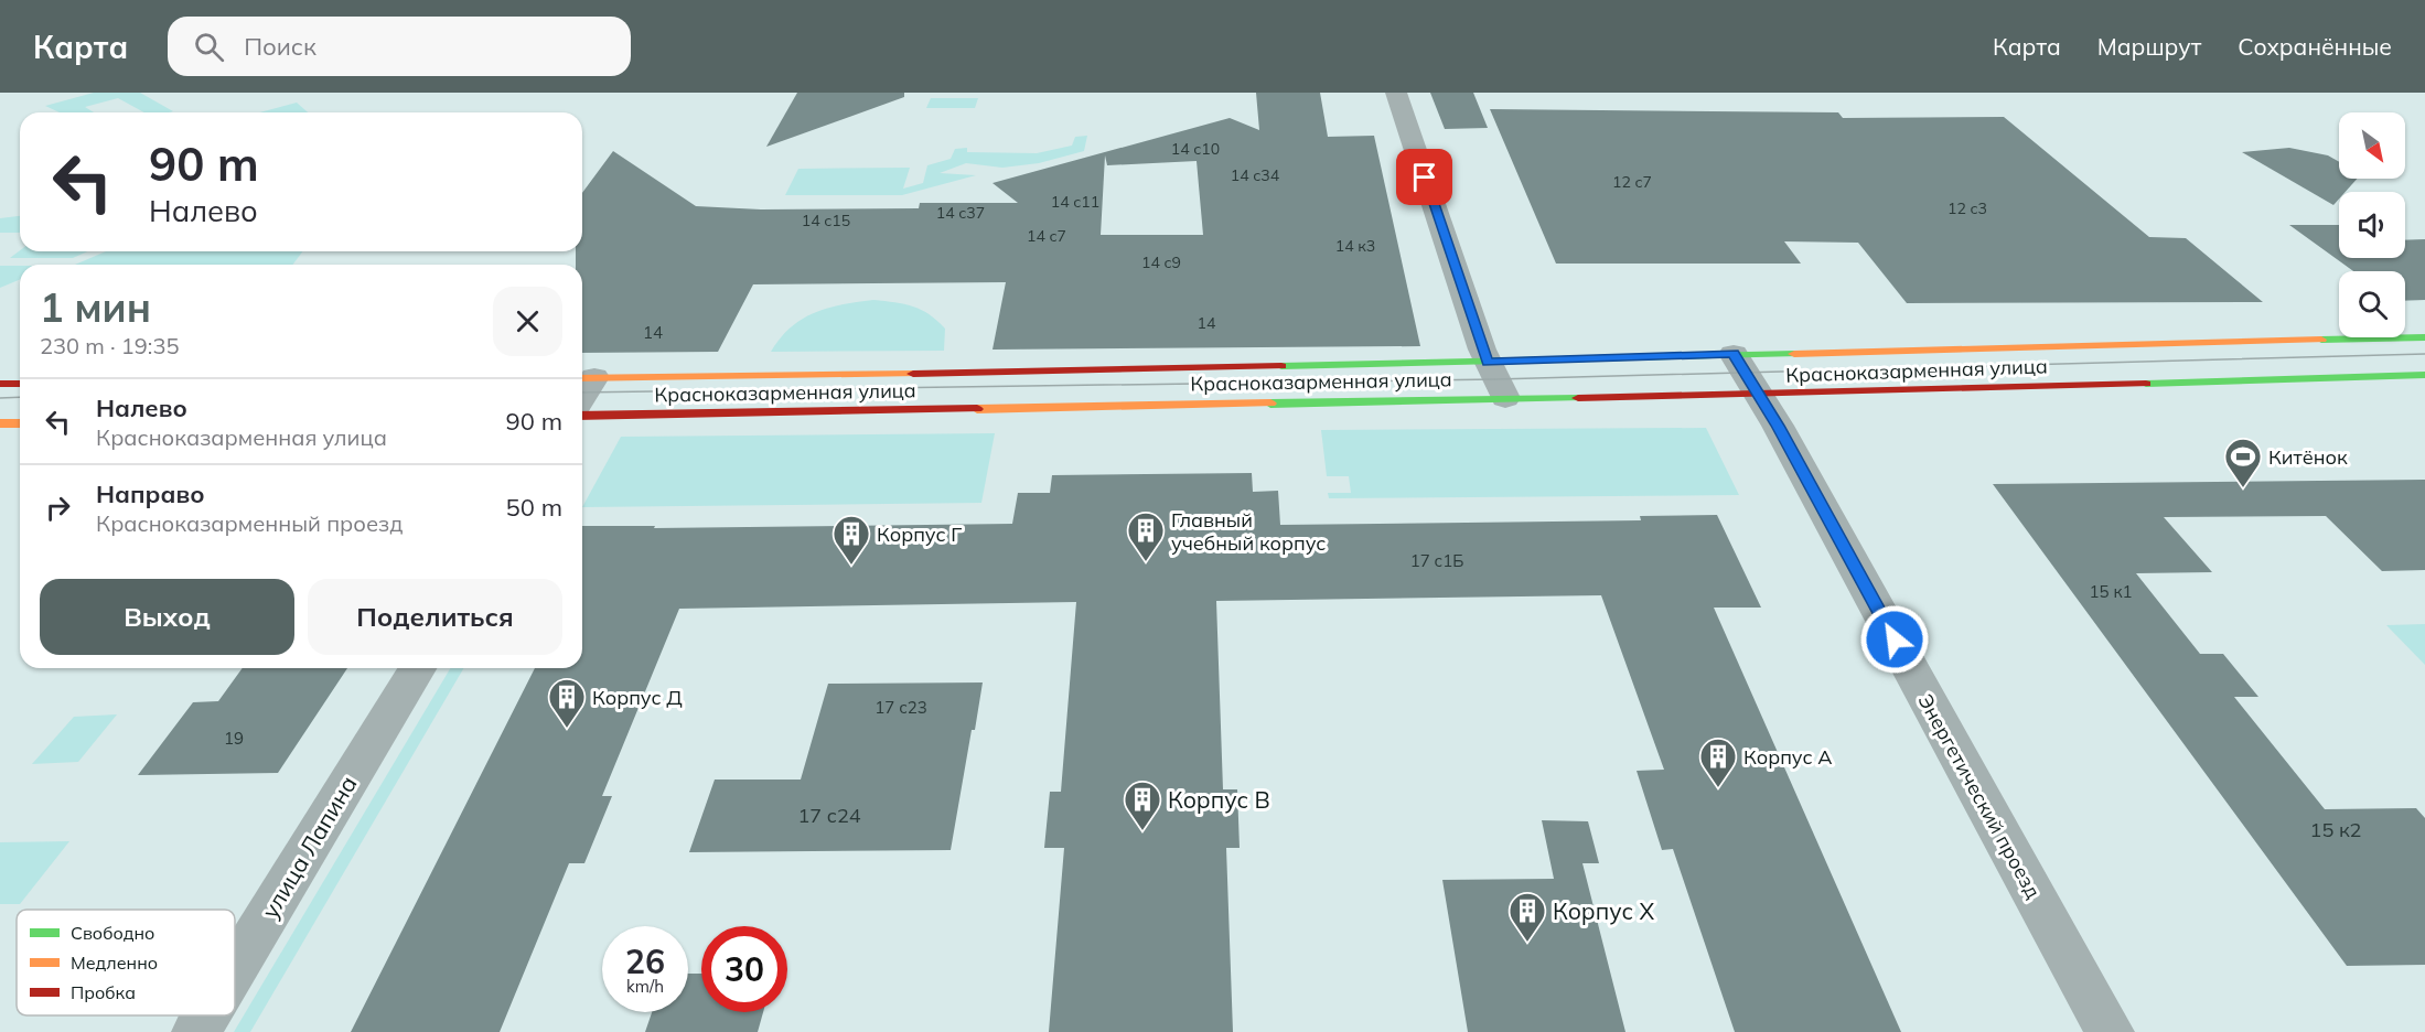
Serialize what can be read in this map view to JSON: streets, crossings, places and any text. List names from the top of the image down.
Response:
{
  "streets": {
    "main road": ["Красноказарменная улица"],
    "street": ["Энергетический проезд", "улица Лапина"]
  },
  "crossings": [
    ["Красноказарменная улица", "Энергетический проезд"]
  ],
  "places": {
    "sports": ["Китёнок"],
    "building": [
      "Главный учебный корпус",
      "Корпус Г",
      "Корпус Д",
      "Корпус А",
      "Корпус В",
      "Корпус Х"
    ]
  },
  "house_numbers": [
    "14 с10",
    "14 с34",
    "12 с7",
    "14 с11",
    "12 с3",
    "14 с37",
    "14 с15",
    "14 с7",
    "14 к3",
    "14 с9",
    "14",
    "14",
    "17 с1Б",
    "15 к1",
    "17 с23",
    "19",
    "17 с24",
    "15 к2"
  ],
  "legend": ["Свободно", "Медленно", "Пробка"],
  "north": "bottom right",
  "page": {
    "header": "Карта",
    "search": "Поиск",
    "nav": ["Карта", "Маршрут", "Сохранённые"],
    "turn": ["90 m", "Налево"],
    "heading": ["1 мин", "230 m · 19:35"],
    "list": [
      {
        "name": "Налево",
        "note": "Красноказарменная улица",
        "value": "90 m"
      },
      {
        "name": "Направо",
        "note": "Красноказарменный проезд",
        "value": "50 m"
      }
    ],
    "buttons": ["Выход", "Поделиться"],
    "speed": "26 km/h",
    "limit": "30"
  }
}
